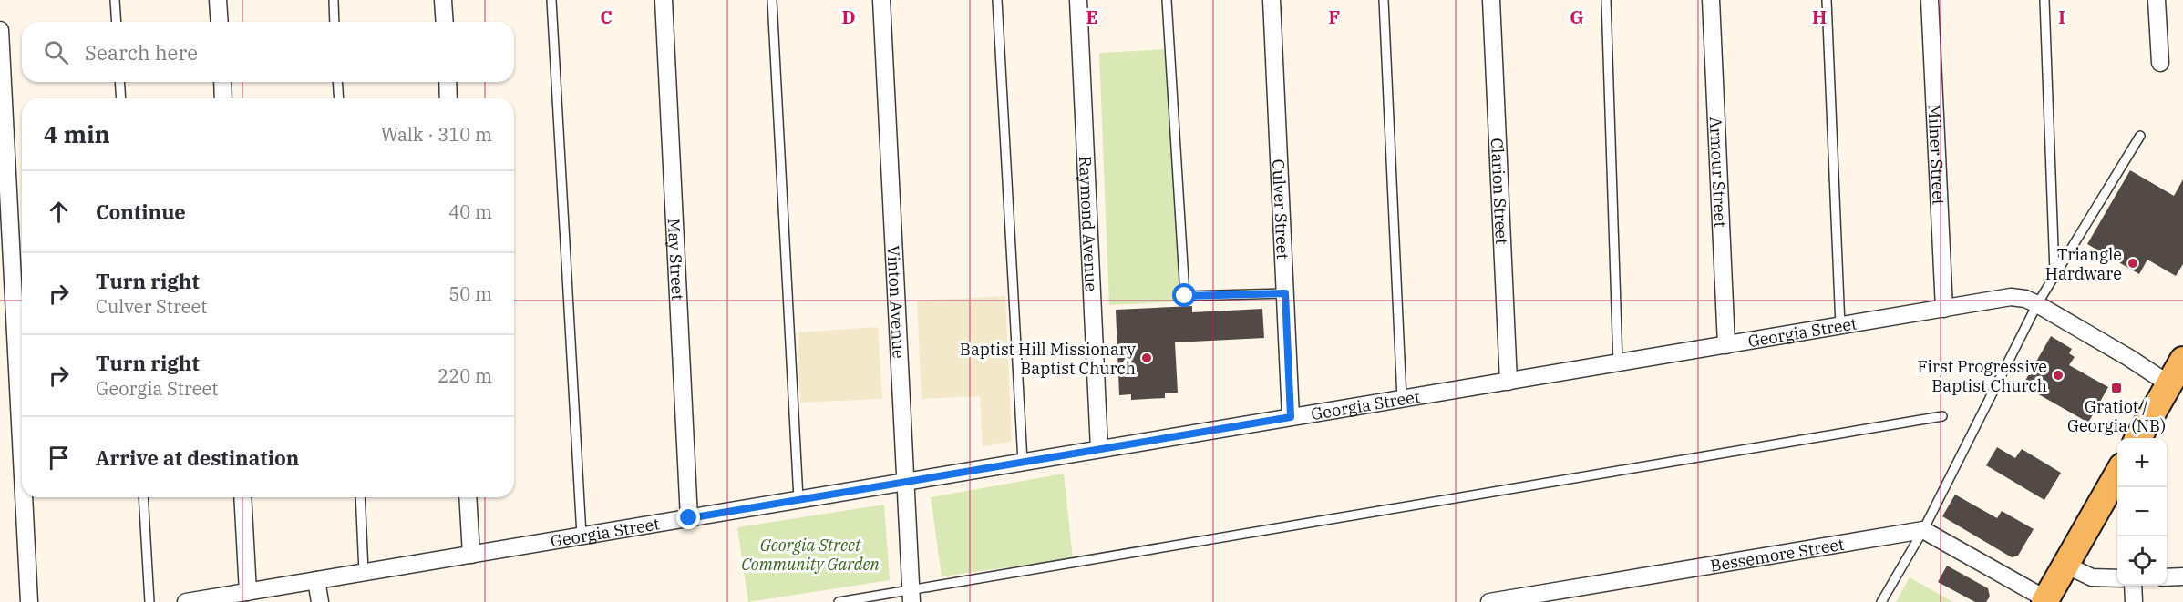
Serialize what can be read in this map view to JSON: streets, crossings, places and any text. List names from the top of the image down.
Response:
{
  "streets": {
    "street": [
      "Milner Street",
      "Armour Street",
      "Clarion Street",
      "Culver Street",
      "Raymond Avenue",
      "May Street",
      "Vinton Avenue",
      "Georgia Street",
      "Bessemore Street"
    ]
  },
  "crossings": [
    ["Milner Street", "Georgia Street"],
    ["Armour Street", "Georgia Street"],
    ["Clarion Street", "Georgia Street"],
    ["Culver Street", "Georgia Street"],
    ["Raymond Avenue", "Georgia Street"],
    ["May Street", "Georgia Street"],
    ["Vinton Avenue", "Georgia Street"]
  ],
  "parks": ["Georgia Street Community Garden"],
  "places": {
    "other": ["Triangle Hardware", "Baptist Hill Missionary Baptist Church", "First Progressive Baptist Church"],
    "transit": ["Gratiot / Georgia (NB)"]
  },
  "page": {
    "search": "Search here",
    "heading": ["4 min", "Walk · 310 m"],
    "list": [
      ["Continue", "40 m"],
      ["Turn right", "Culver Street", "50 m"],
      ["Turn right", "Georgia Street", "220 m"],
      "Arrive at destination"
    ],
    "map_buttons": ["+", "−"]
  },
  "grid": {
    "columns": [
      "C",
      "D",
      "E",
      "F",
      "G",
      "H",
      "I"
    ]
  }
}
